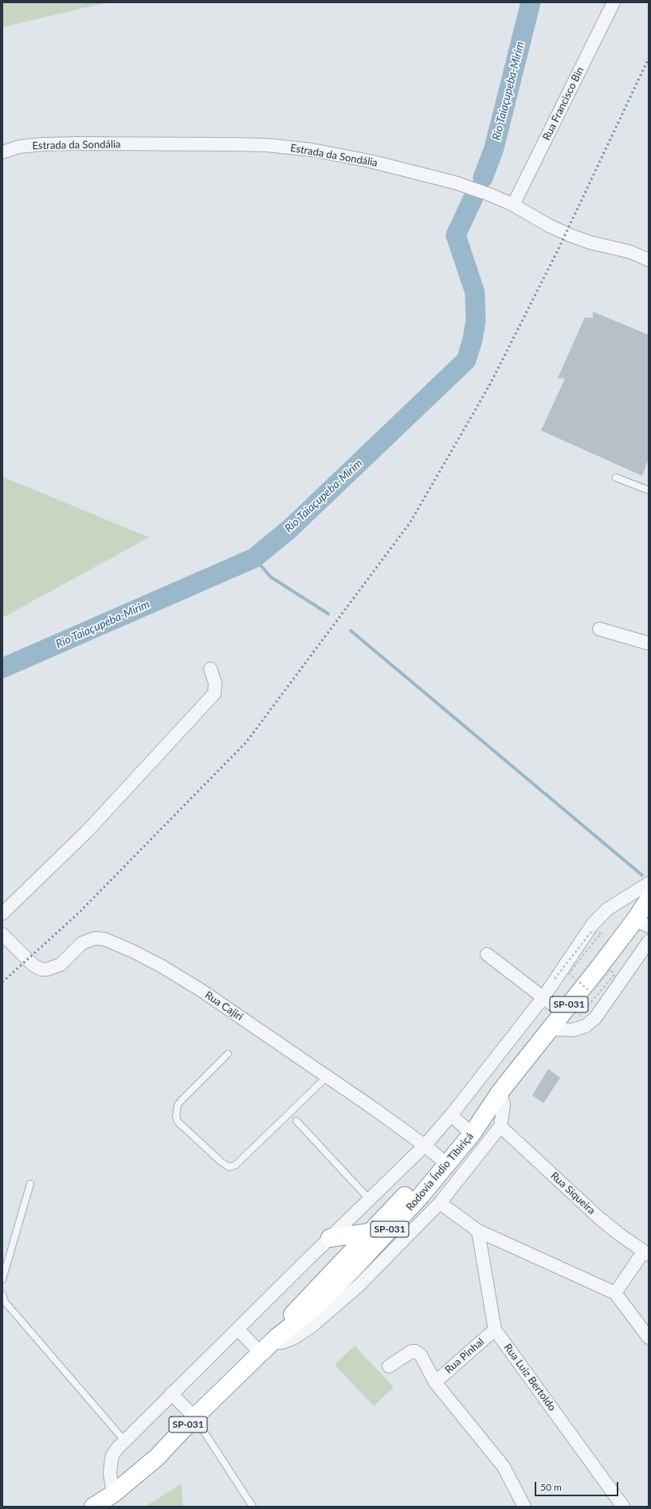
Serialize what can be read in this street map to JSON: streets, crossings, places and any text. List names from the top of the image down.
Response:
{
  "streets": {
    "highway": ["SP-031", "Rodovia Índio Tibiriçá"],
    "street": [
      "Rua Francisco Bin",
      "Estrada da Sondália",
      "Rua Cajiri",
      "Rua Siqueira",
      "Rua Pinhal",
      "Rua Luiz Bertoldo"
    ]
  },
  "crossings": [
    ["Rua Francisco Bin", "Estrada da Sondália"],
    ["Rua Cajiri", "Rodovia Índio Tibiriçá"],
    ["Rua Pinhal", "Rua Luiz Bertoldo"]
  ],
  "water": ["Rio Taiaçupeba-Mirim"],
  "scale_bar": "50 m"
}
